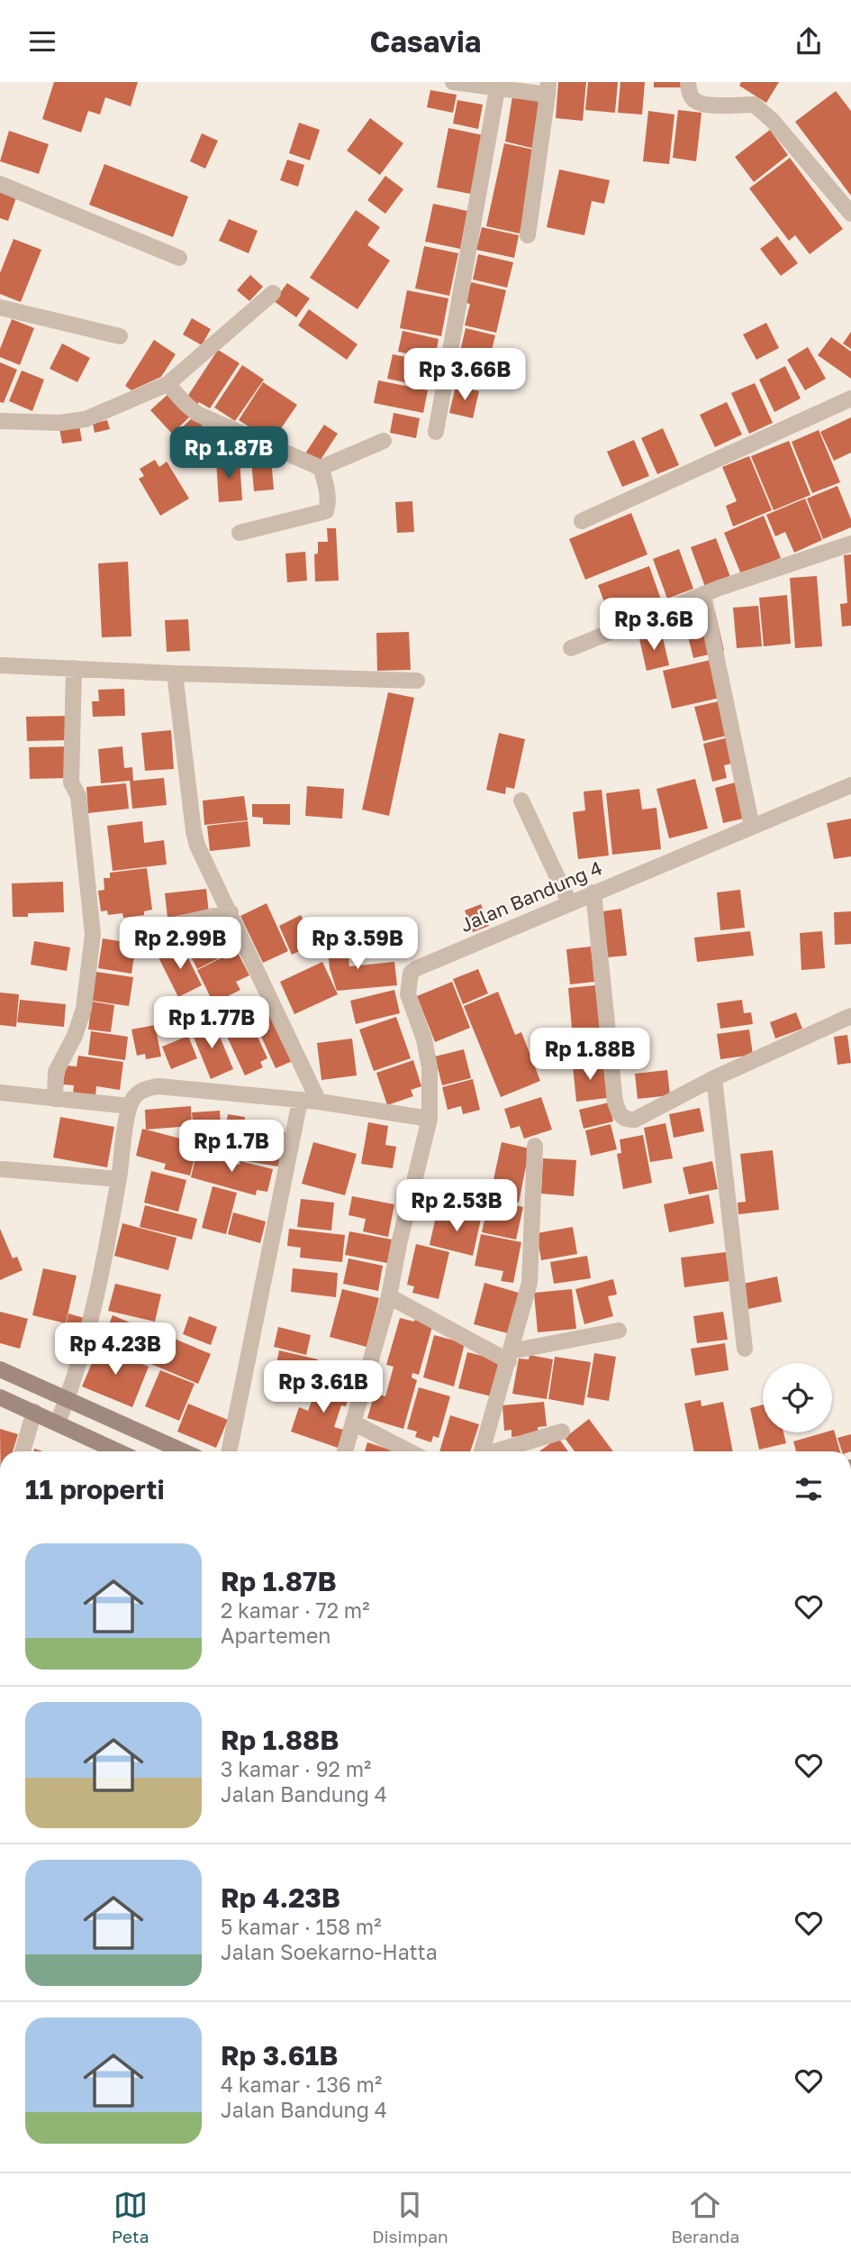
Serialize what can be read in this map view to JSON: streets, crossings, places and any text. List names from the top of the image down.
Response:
{
  "streets": {
    "street": ["Jalan Bandung 4"]
  },
  "page": {
    "header": "Casavia",
    "price": [
      "Rp 3.66B",
      "Rp 1.87B",
      "Rp 3.6B",
      "Rp 2.99B",
      "Rp 3.59B",
      "Rp 1.77B",
      "Rp 1.88B",
      "Rp 1.7B",
      "Rp 2.53B",
      "Rp 4.23B",
      "Rp 3.61B"
    ],
    "heading": "11 properti",
    "list": [
      {
        "name": "Rp 1.87B",
        "note": "2 kamar · 72 m² · Apartemen"
      },
      {
        "name": "Rp 1.88B",
        "note": "3 kamar · 92 m² · Jalan Bandung 4"
      },
      {
        "name": "Rp 4.23B",
        "note": "5 kamar · 158 m² · Jalan Soekarno-Hatta"
      },
      {
        "name": "Rp 3.61B",
        "note": "4 kamar · 136 m² · Jalan Bandung 4"
      }
    ],
    "tabs": ["Peta", "Disimpan", "Beranda"]
  }
}
